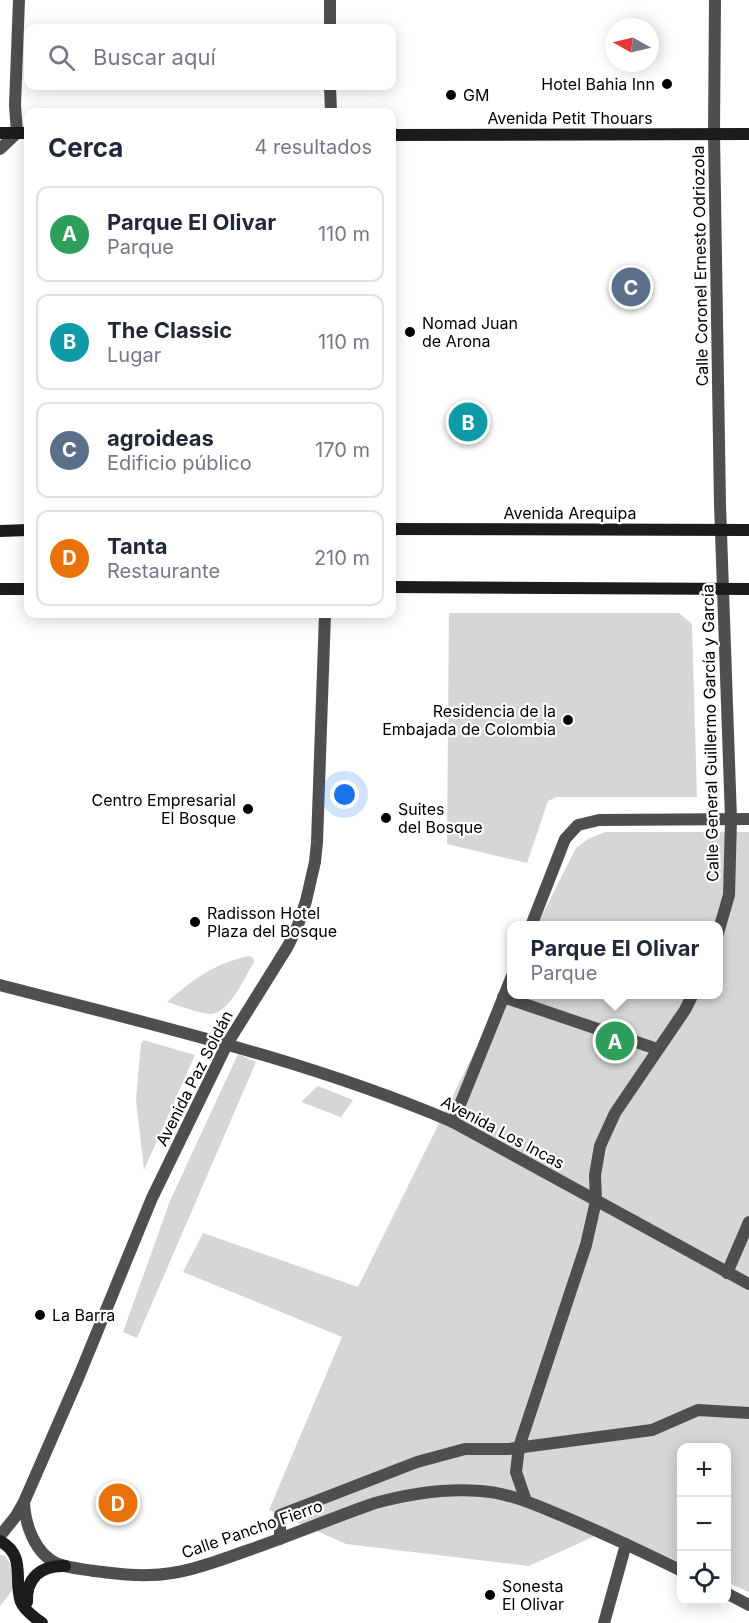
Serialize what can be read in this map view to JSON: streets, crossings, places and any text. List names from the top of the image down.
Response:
{
  "streets": {
    "main road": ["Avenida Petit Thouars", "Avenida Arequipa"],
    "street": [
      "Calle Coronel Ernesto Odriozola",
      "Calle General Guillermo García y García",
      "Avenida Paz Soldán",
      "Avenida Los Incas",
      "Calle Pancho Fierro"
    ]
  },
  "crossings": [
    ["Avenida Petit Thouars", "Calle Coronel Ernesto Odriozola"],
    ["Calle Coronel Ernesto Odriozola", "Avenida Arequipa"],
    ["Calle Coronel Ernesto Odriozola", "Calle General Guillermo García y García"],
    ["Avenida Arequipa", "Calle General Guillermo García y García"],
    ["Avenida Paz Soldán", "Avenida Los Incas"],
    ["Avenida Paz Soldán", "Calle Pancho Fierro"]
  ],
  "places": [
    "Hotel Bahia Inn",
    "GM",
    "Nomad Juan de Arona",
    "Residencia de la Embajada de Colombia",
    "Centro Empresarial El Bosque",
    "Suites del Bosque",
    "Radisson Hotel Plaza del Bosque",
    "La Barra",
    "Sonesta El Olivar"
  ],
  "north": "left",
  "page": {
    "search": "Buscar aquí",
    "heading": ["Cerca", "4 resultados"],
    "list": [
      {
        "mark": "A",
        "name": "Parque El Olivar",
        "note": "Parque",
        "value": "110 m"
      },
      {
        "mark": "B",
        "name": "The Classic",
        "note": "Lugar",
        "value": "110 m"
      },
      {
        "mark": "C",
        "name": "agroideas",
        "note": "Edificio público",
        "value": "170 m"
      },
      {
        "mark": "D",
        "name": "Tanta",
        "note": "Restaurante",
        "value": "210 m"
      }
    ],
    "pins": [
      "C",
      "B",
      "A",
      "D"
    ],
    "popup": ["Parque El Olivar", "Parque"],
    "map_buttons": ["+", "−"]
  }
}
